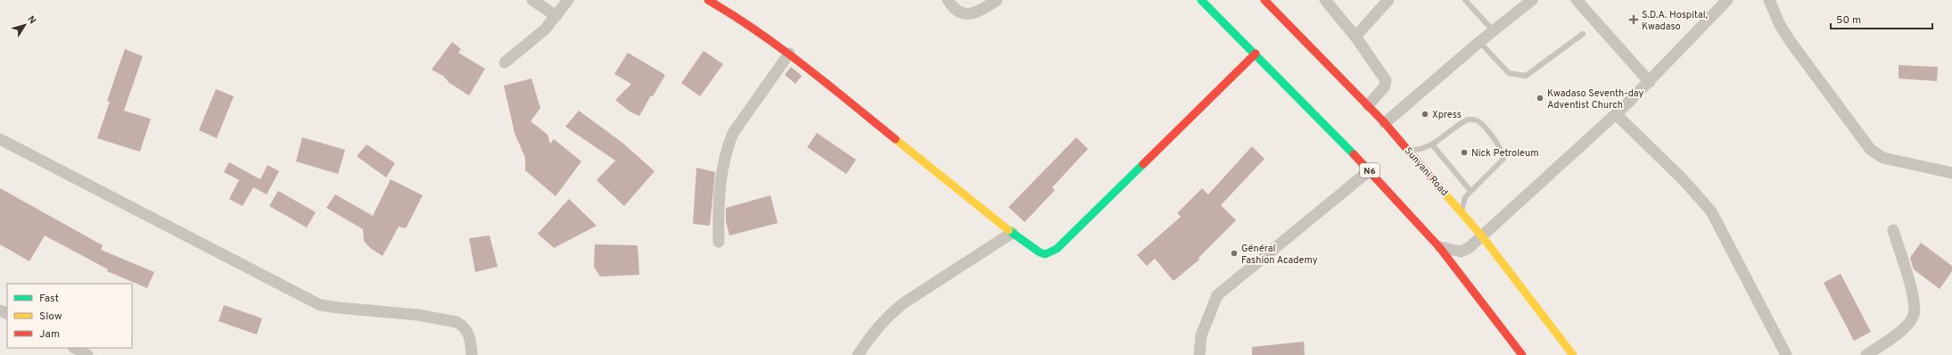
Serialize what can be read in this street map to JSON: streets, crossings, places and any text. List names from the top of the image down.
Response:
{
  "streets": {
    "main road": ["N6", "Sunyani Road"]
  },
  "places": {
    "health": ["S.D.A. Hospital, Kwadaso"],
    "other": [
      "Kwadaso Seventh-day Adventist Church",
      "Xpress",
      "Nick Petroleum",
      "Général Fashion Academy"
    ]
  },
  "legend": ["Fast", "Slow", "Jam"],
  "scale_bar": "50 m",
  "north": "top right"
}
